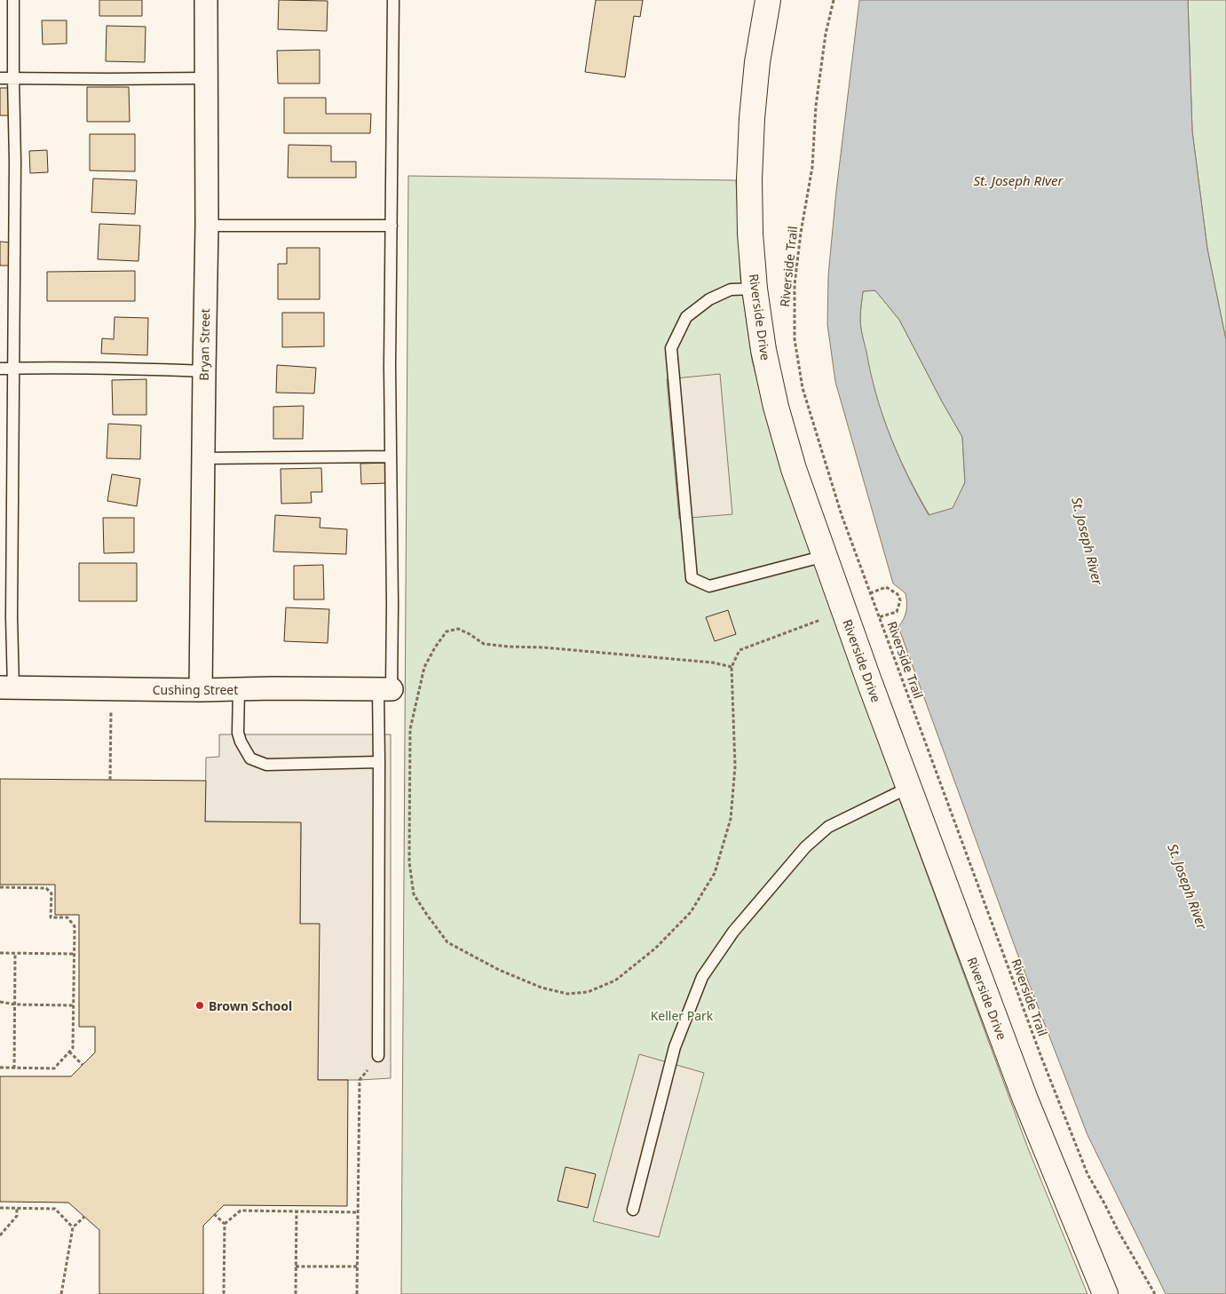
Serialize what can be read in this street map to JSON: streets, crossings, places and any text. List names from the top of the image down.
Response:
{
  "streets": {
    "street": ["Riverside Drive", "Bryan Street", "Cushing Street"],
    "path": ["Riverside Trail"]
  },
  "crossings": [
    ["Bryan Street", "Cushing Street"]
  ],
  "water": ["St. Joseph River"],
  "parks": ["Keller Park"],
  "places": ["Brown School"]
}
